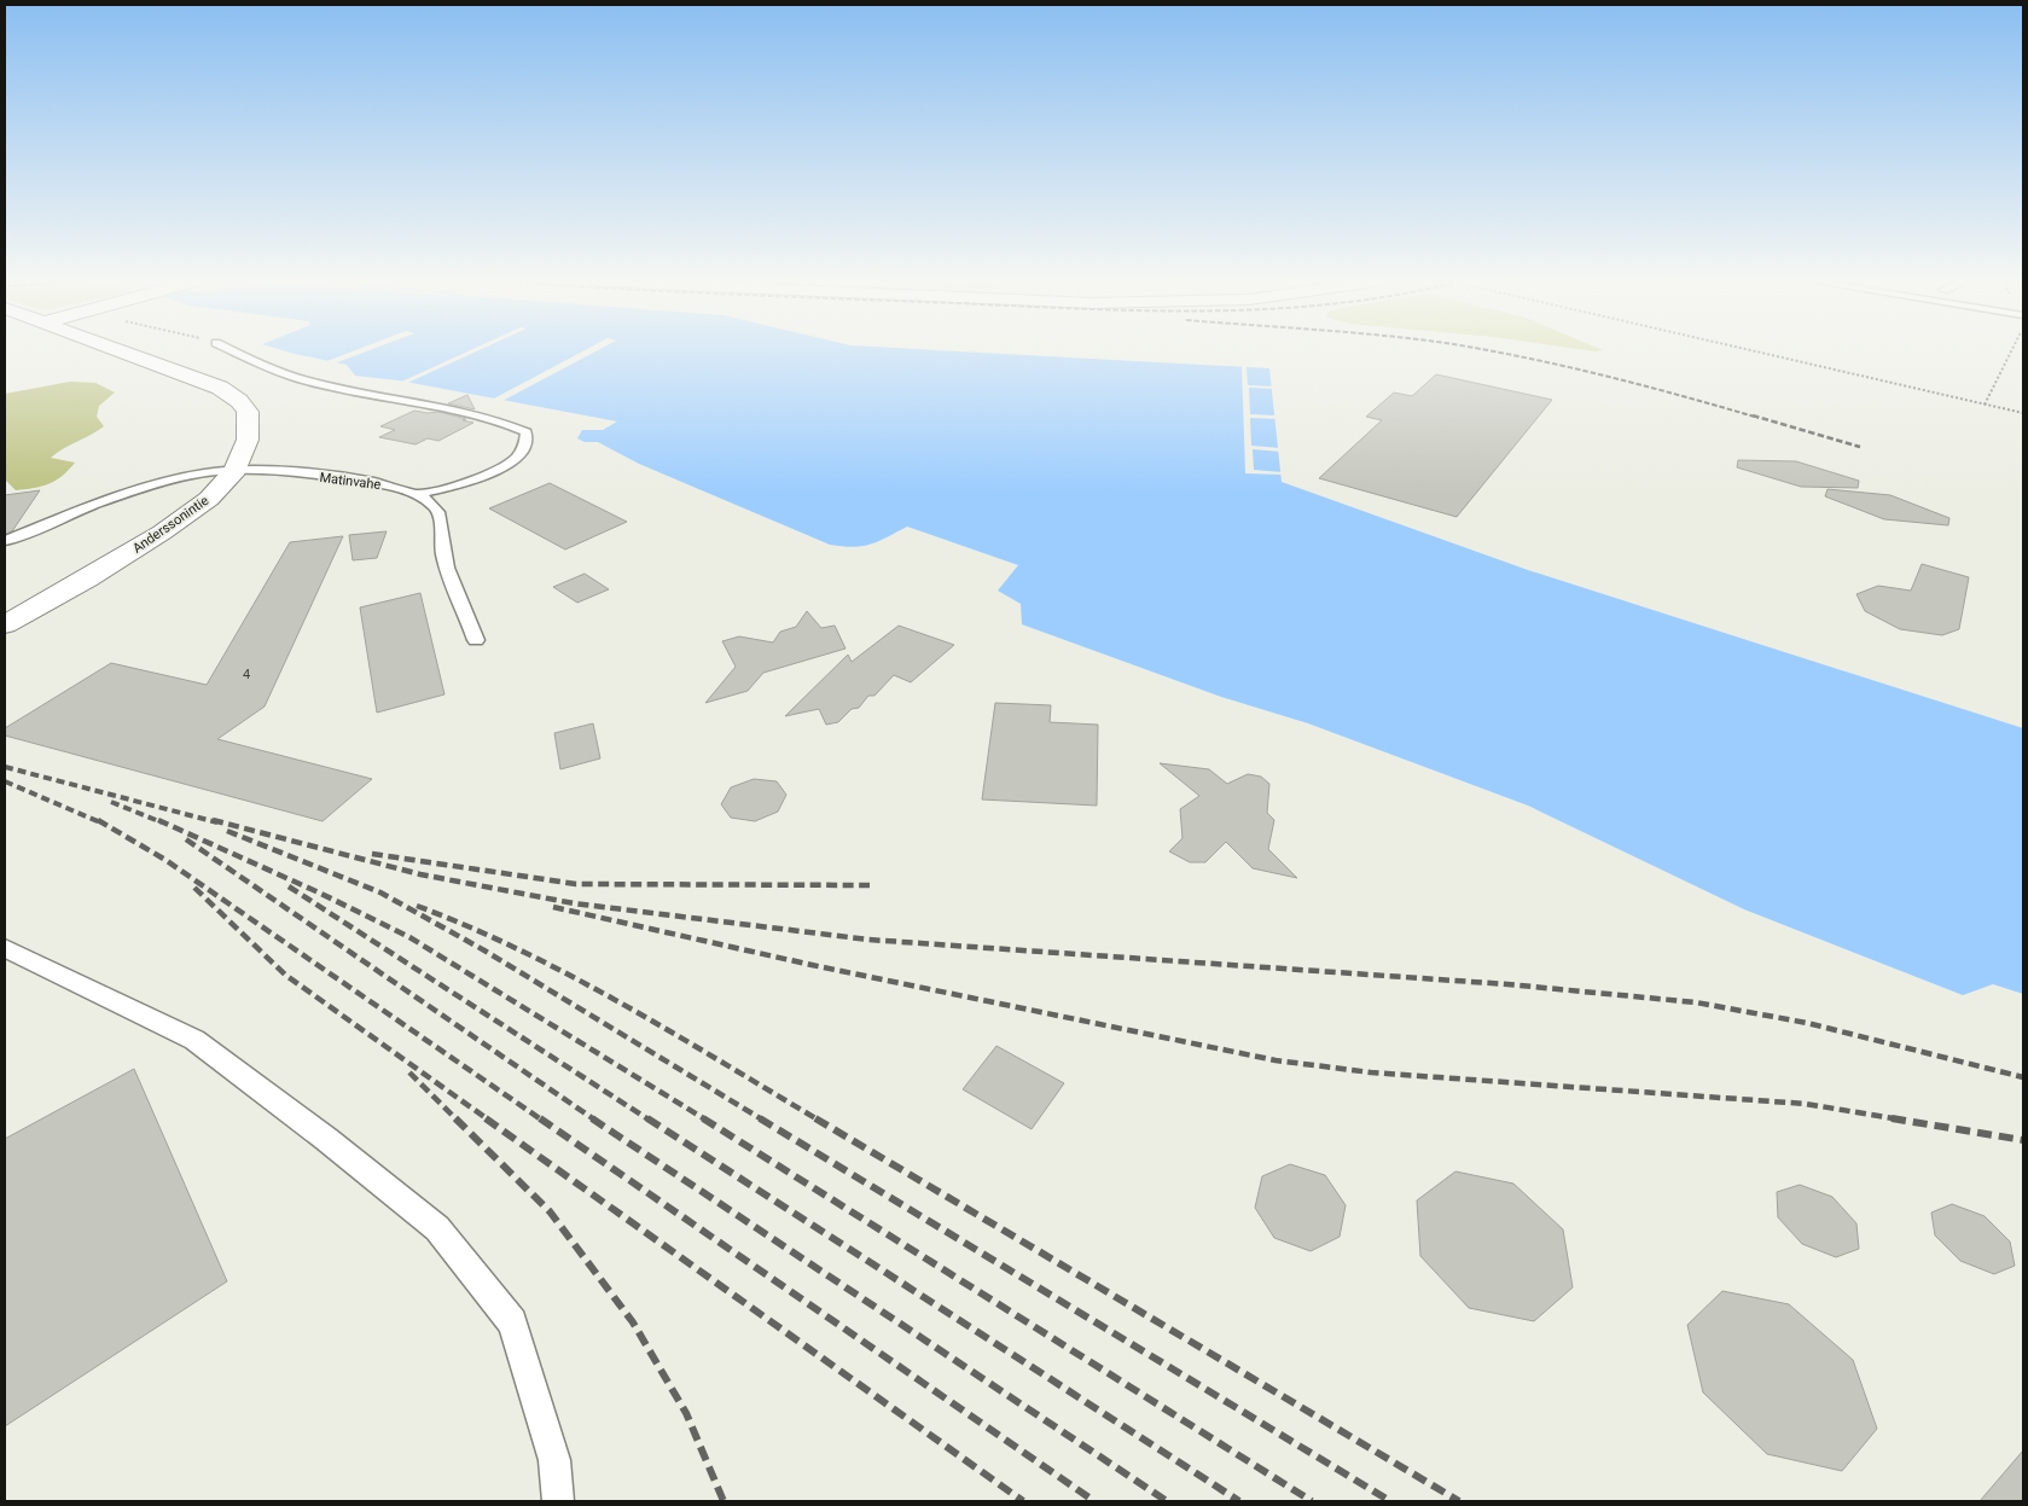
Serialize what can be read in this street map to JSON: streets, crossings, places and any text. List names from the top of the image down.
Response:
{
  "streets": {
    "main road": ["Anderssonintie"],
    "lane": ["Matinvahe"]
  },
  "crossings": [
    ["Matinvahe", "Anderssonintie"]
  ],
  "house_numbers": ["4"]
}
